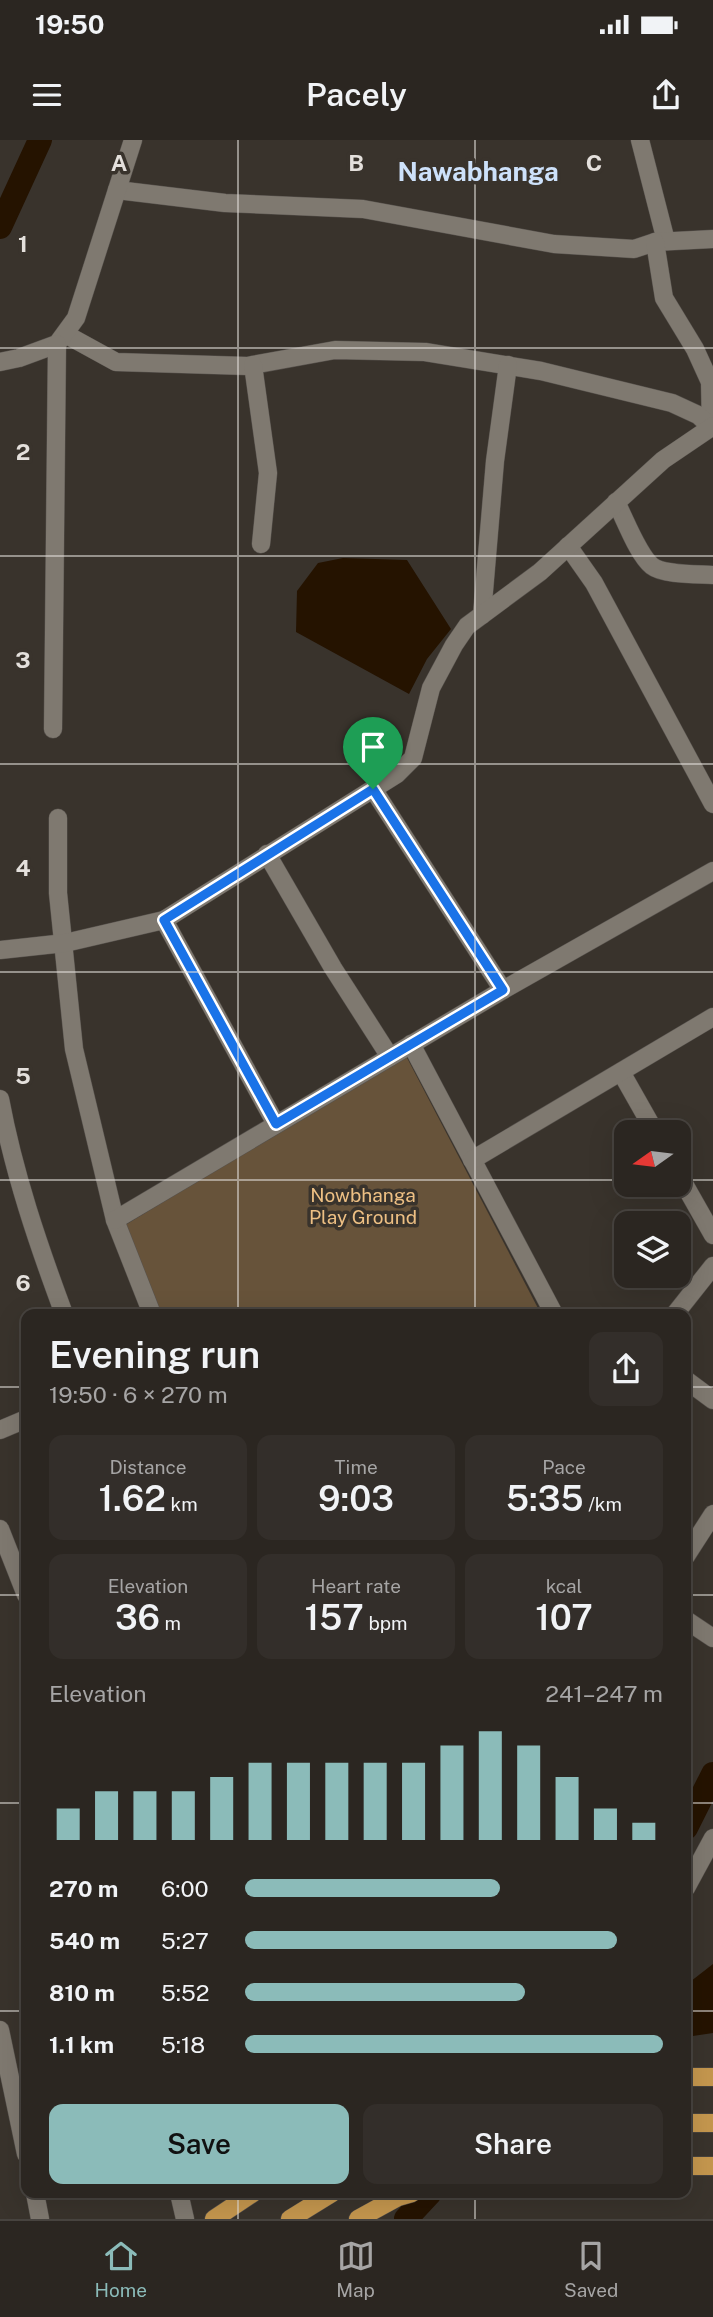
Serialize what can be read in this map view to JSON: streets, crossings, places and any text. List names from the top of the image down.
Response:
{
  "districts": ["Nawabhanga"],
  "parks": ["Nowbhanga Play Ground"],
  "north": "left",
  "page": {
    "status": "19:50",
    "header": "Pacely",
    "heading": ["Evening run", "19:50 · 6 × 270 m"],
    "stats": [
      ["Distance", "1.62 km"],
      ["Time", "9:03"],
      ["Pace", "5:35 /km"],
      ["Elevation", "36 m"],
      ["Heart rate", "157 bpm"],
      ["kcal", "107"]
    ],
    "chart": ["Elevation", "241–247 m"],
    "list": [
      {
        "name": "270 m",
        "note": "6:00"
      },
      {
        "name": "540 m",
        "note": "5:27"
      },
      {
        "name": "810 m",
        "note": "5:52"
      },
      {
        "name": "1.1 km",
        "note": "5:18"
      }
    ],
    "buttons": ["Save", "Share"],
    "tabs": ["Home", "Map", "Saved"]
  },
  "grid": {
    "columns": ["A", "B", "C"],
    "rows": [
      "1",
      "2",
      "3",
      "4",
      "5",
      "6"
    ]
  }
}
